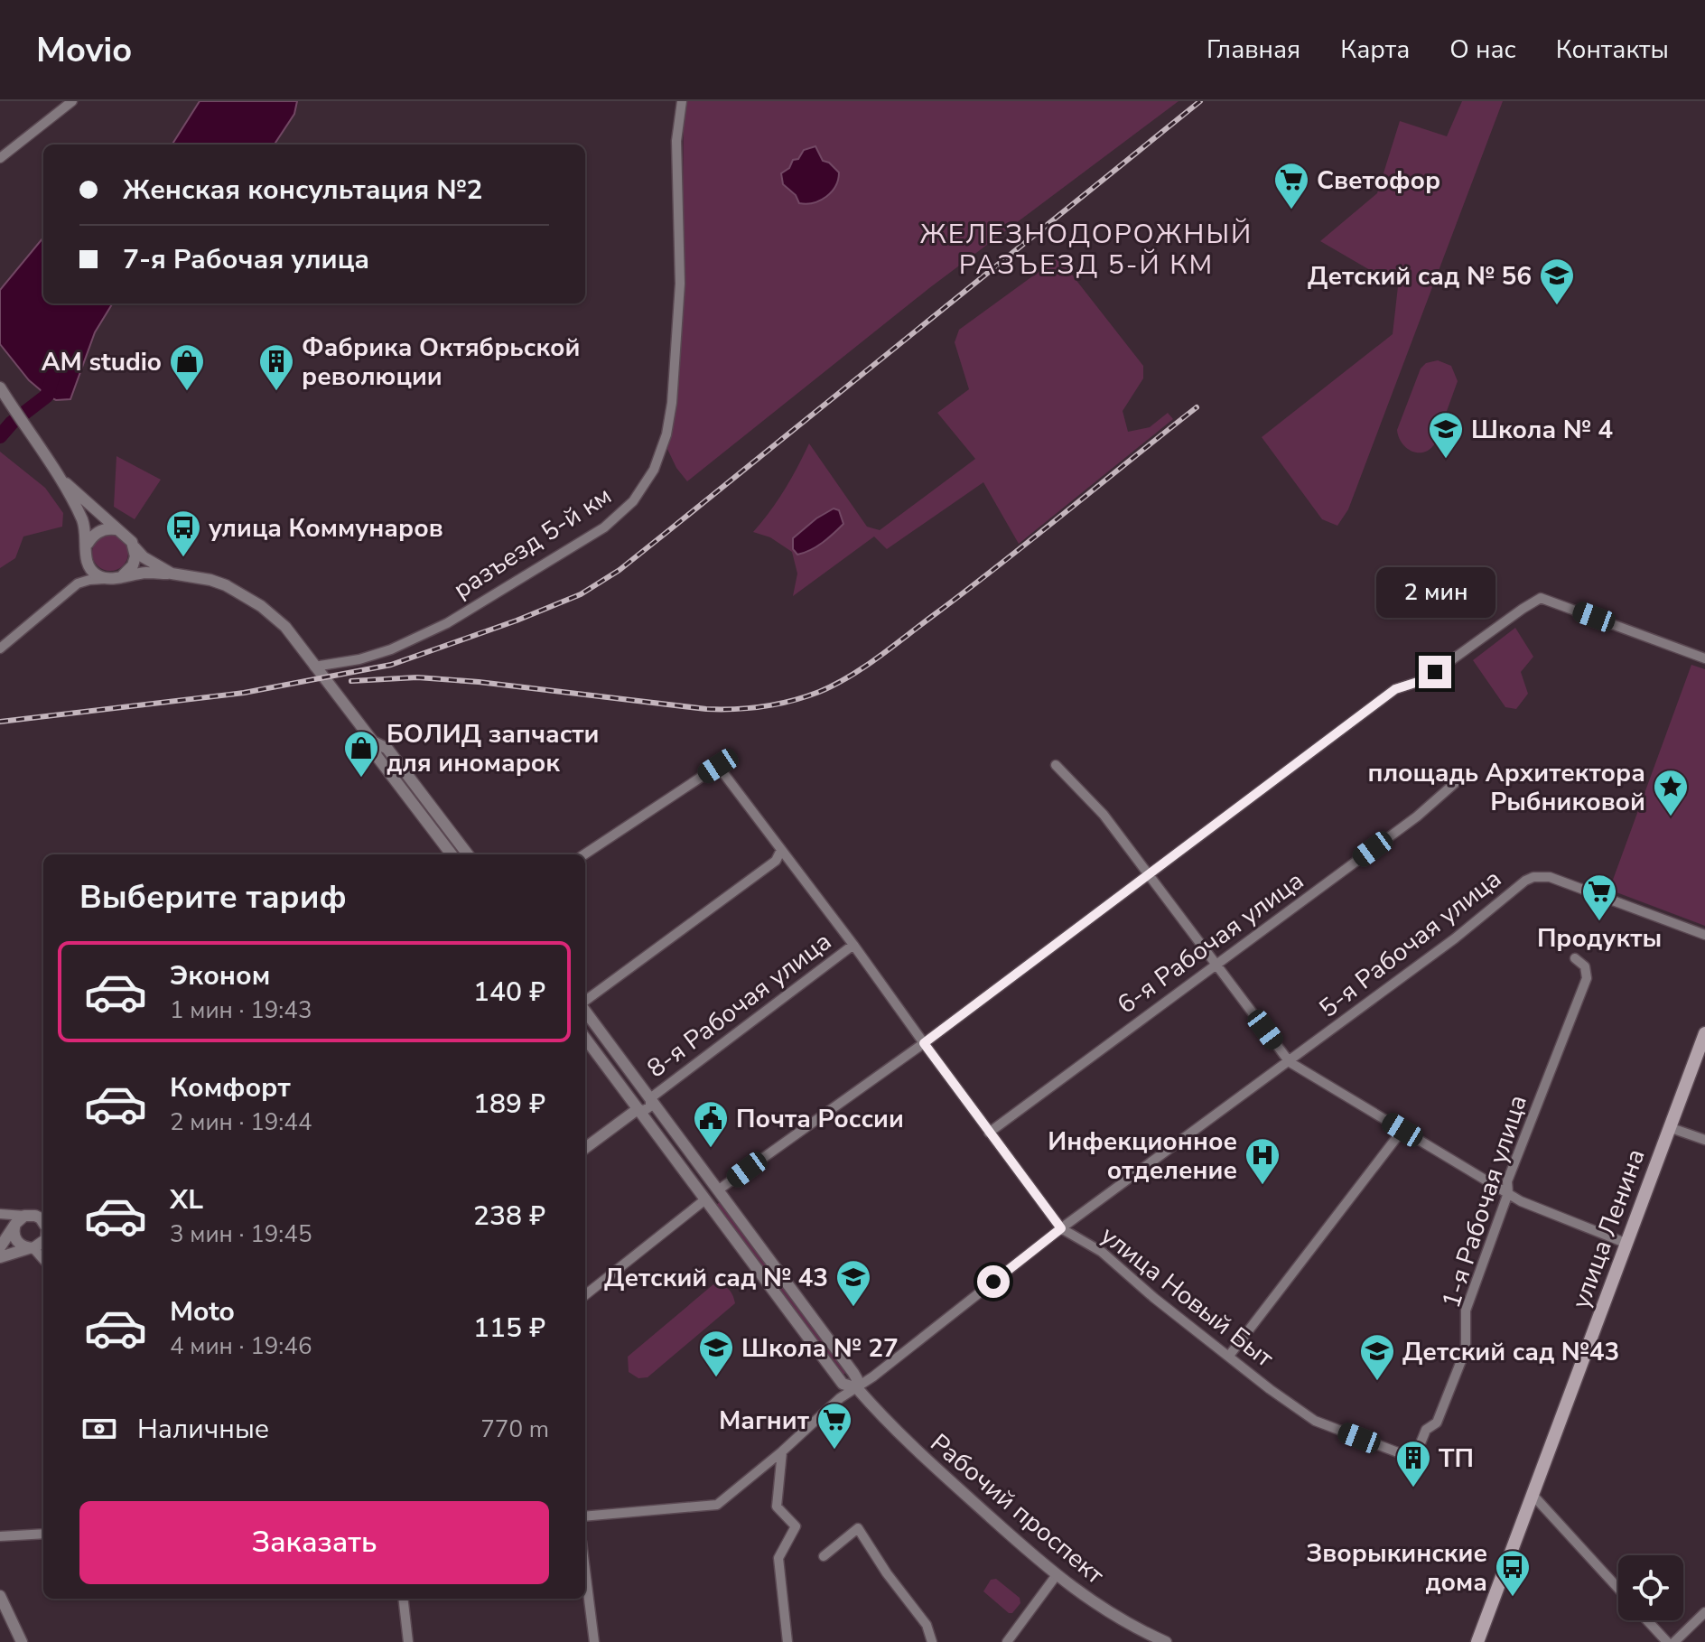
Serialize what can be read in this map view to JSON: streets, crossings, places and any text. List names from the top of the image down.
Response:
{
  "streets": {
    "main road": ["улица Ленина"],
    "street": [
      "разъезд 5-й км",
      "6-я Рабочая улица",
      "5-я Рабочая улица",
      "8-я Рабочая улица",
      "1-я Рабочая улица",
      "улица Новый Быт",
      "Рабочий проспект"
    ]
  },
  "crossings": [
    ["6-я Рабочая улица", "улица Новый Быт"],
    ["5-я Рабочая улица", "улица Новый Быт"],
    ["5-я Рабочая улица", "Рабочий проспект"],
    ["8-я Рабочая улица", "улица Новый Быт"],
    ["8-я Рабочая улица", "Рабочий проспект"],
    ["1-я Рабочая улица", "улица Новый Быт"]
  ],
  "districts": ["ЖЕЛЕЗНОДОРОЖНЫЙ РАЗЪЕЗД 5-Й КМ"],
  "places": {
    "supermarket": ["Светофор", "Продукты", "Магнит"],
    "school or university": [
      "Детский сад № 56",
      "Школа № 4",
      "Детский сад № 43",
      "Школа № 27",
      "Детский сад №43"
    ],
    "shop": ["AM studio", "БОЛИД запчасти для иномарок"],
    "building": ["Фабрика Октябрьской революции", "ТП"],
    "bus stop": ["улица Коммунаров", "Зворыкинские дома"],
    "place": ["площадь Архитектора Рыбниковой"],
    "public building": ["Почта России"],
    "hospital": ["Инфекционное отделение"]
  },
  "page": {
    "header": "Movio",
    "nav": [
      "Главная",
      "Карта",
      "О нас",
      "Контакты"
    ],
    "banner": ["Женская консультация №2", "7-я Рабочая улица"],
    "bubble": "2 мин",
    "heading": "Выберите тариф",
    "list": [
      {
        "name": "Эконом",
        "note": "1 мин · 19:43",
        "value": "140 ₽"
      },
      {
        "name": "Комфорт",
        "note": "2 мин · 19:44",
        "value": "189 ₽"
      },
      {
        "name": "XL",
        "note": "3 мин · 19:45",
        "value": "238 ₽"
      },
      {
        "name": "Moto",
        "note": "4 мин · 19:46",
        "value": "115 ₽"
      }
    ],
    "pay": ["Наличные", "770 m"],
    "buttons": "Заказать"
  }
}
